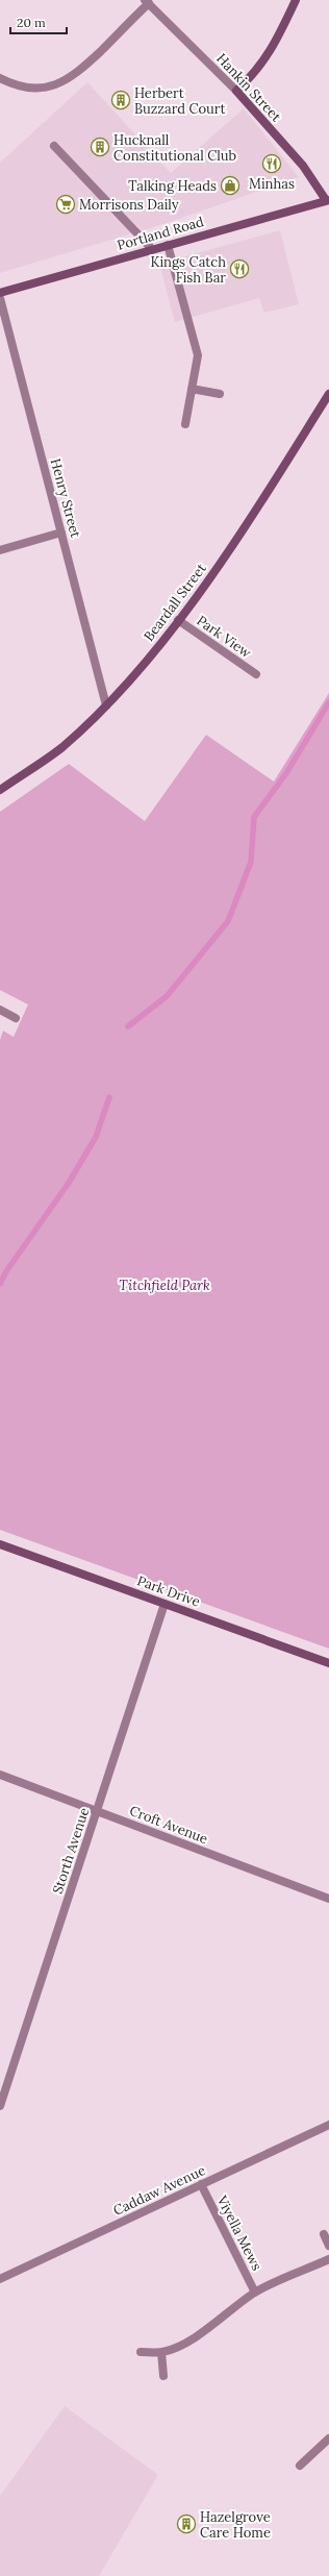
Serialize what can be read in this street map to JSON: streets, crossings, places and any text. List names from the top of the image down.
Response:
{
  "streets": {
    "street": [
      "Hankin Street",
      "Portland Road",
      "Henry Street",
      "Beardall Street",
      "Park View",
      "Park Drive",
      "Croft Avenue",
      "Storth Avenue",
      "Caddaw Avenue",
      "Viyella Mews"
    ]
  },
  "crossings": [
    ["Hankin Street", "Portland Road"],
    ["Henry Street", "Beardall Street"],
    ["Beardall Street", "Park View"],
    ["Park Drive", "Storth Avenue"],
    ["Croft Avenue", "Storth Avenue"],
    ["Caddaw Avenue", "Viyella Mews"]
  ],
  "parks": ["Titchfield Park"],
  "places": {
    "building": ["Herbert Buzzard Court", "Hucknall Constitutional Club", "Hazelgrove Care Home"],
    "restaurant": ["Minhas", "Kings Catch Fish Bar"],
    "shop": ["Talking Heads"],
    "supermarket": ["Morrisons Daily"]
  },
  "scale_bar": "20 m"
}
